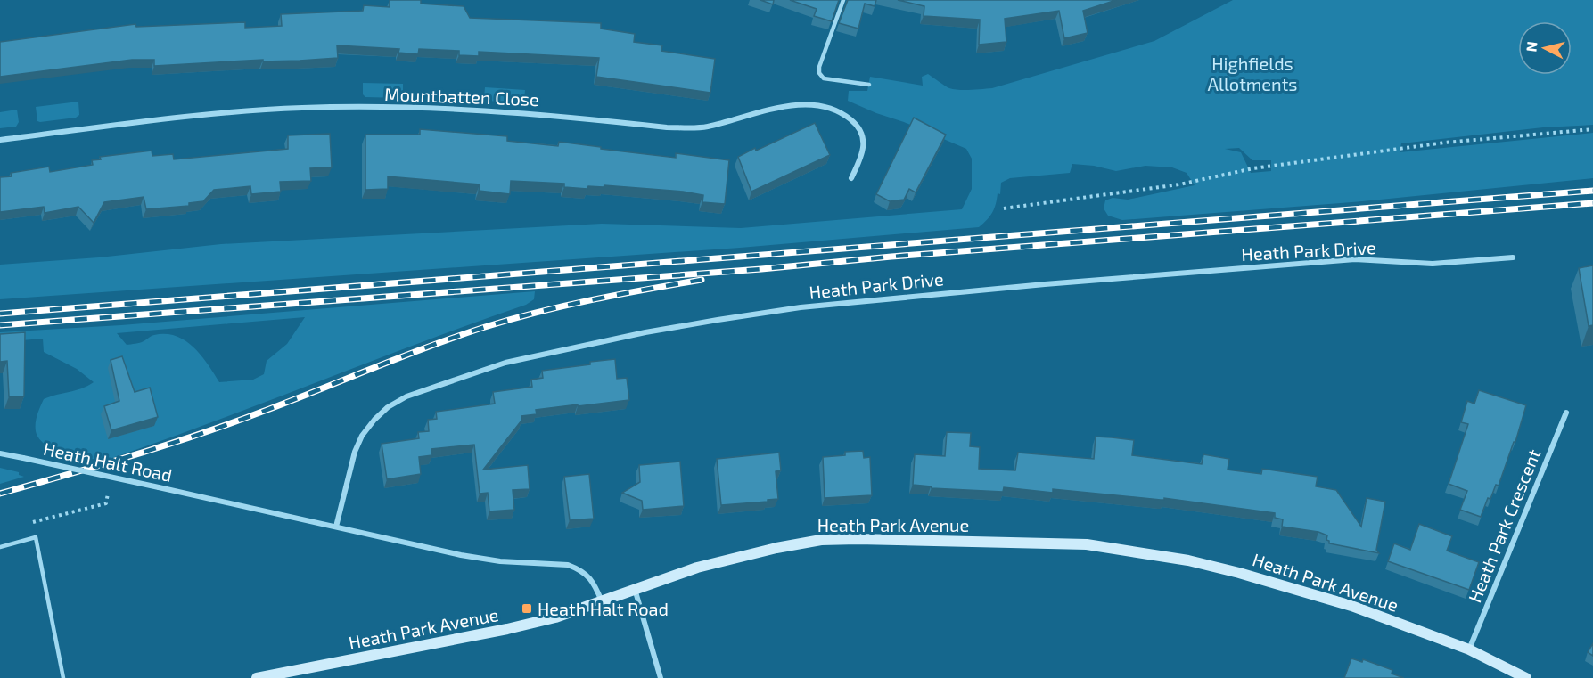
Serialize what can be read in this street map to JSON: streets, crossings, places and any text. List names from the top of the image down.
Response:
{
  "streets": {
    "street": [
      "Mountbatten Close",
      "Heath Park Drive",
      "Heath Halt Road",
      "Heath Park Avenue",
      "Heath Park Crescent"
    ]
  },
  "crossings": [
    ["Heath Park Drive", "Heath Halt Road"],
    ["Heath Halt Road", "Heath Park Avenue"],
    ["Heath Park Avenue", "Heath Park Crescent"]
  ],
  "parks": ["Highfields Allotments"],
  "places": {
    "transit": ["Heath Halt Road"]
  },
  "north": "left"
}
